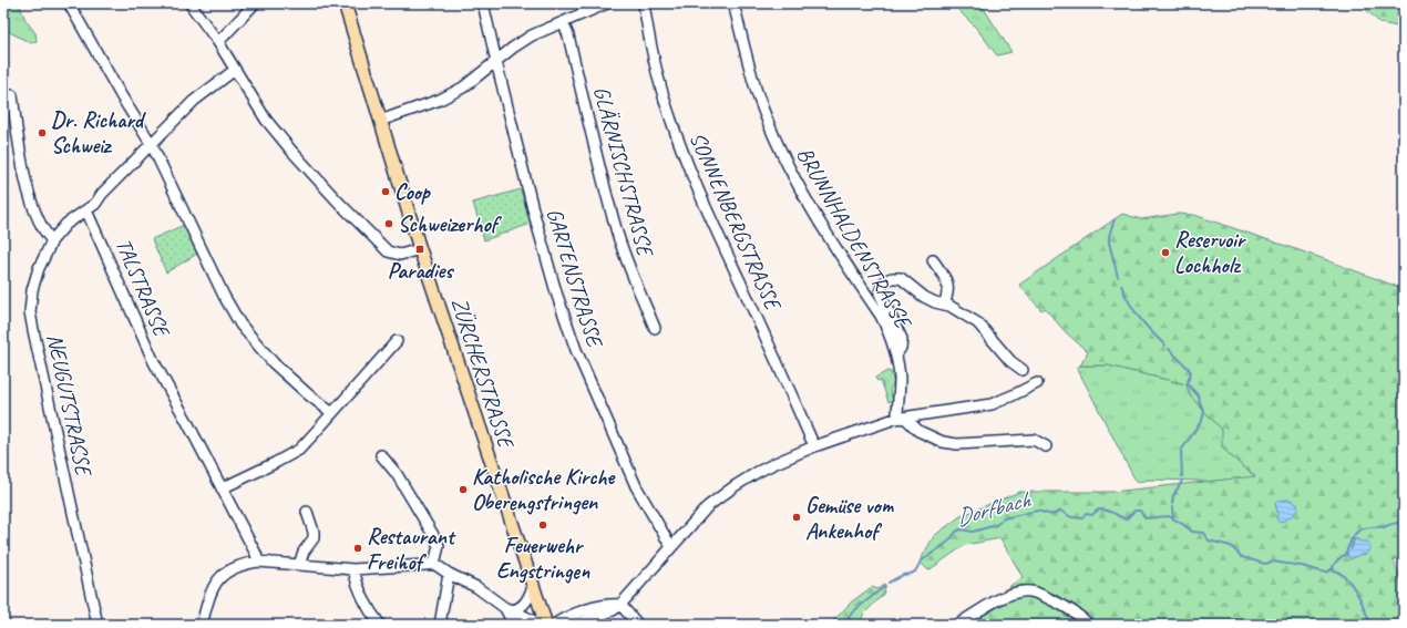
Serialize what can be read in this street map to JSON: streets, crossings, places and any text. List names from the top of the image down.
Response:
{
  "streets": {
    "main road": ["ZÜRCHERSTRASSE"],
    "street": [
      "GLÄRNISCHSTRASSE",
      "SONNENBERGSTRASSE",
      "BRUNNHALDENSTRASSE",
      "GARTENSTRASSE",
      "TALSTRASSE",
      "NEUGUTSTRASSE"
    ]
  },
  "crossings": [
    ["TALSTRASSE", "NEUGUTSTRASSE"]
  ],
  "water": ["Dorfbach"],
  "places": {
    "other": [
      "Dr. Richard Schweiz",
      "Coop",
      "Schweizerhof",
      "Reservoir Lochholz",
      "Katholische Kirche Oberengstringen",
      "Gemüse vom Ankenhof",
      "Feuerwehr Engstringen",
      "Restaurant Freihof"
    ],
    "transit": ["Paradies"]
  }
}
